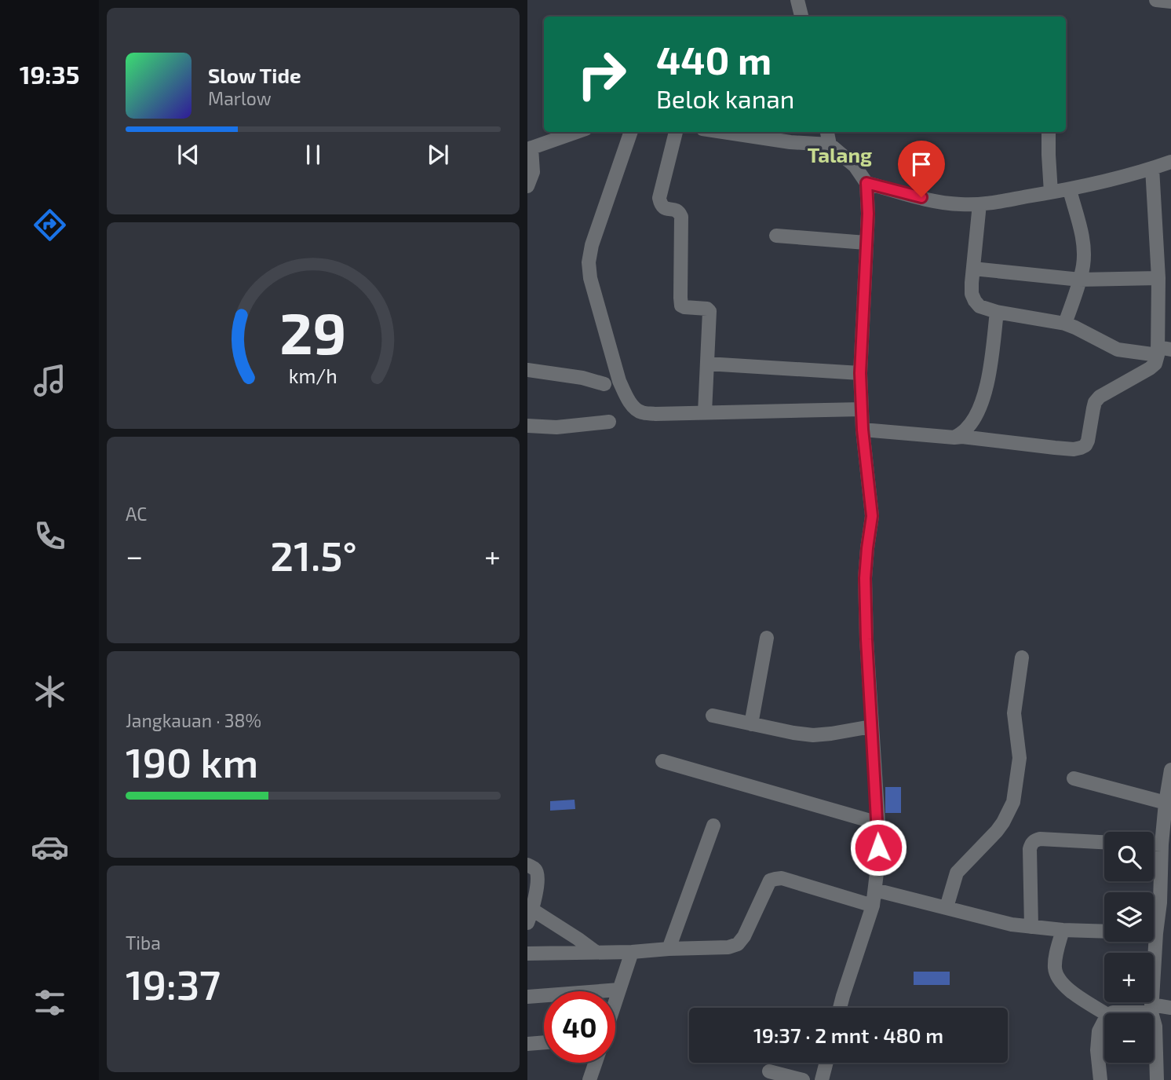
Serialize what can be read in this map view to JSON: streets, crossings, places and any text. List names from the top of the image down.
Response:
{
  "districts": ["Talang"],
  "page": {
    "tabs": "19:35",
    "turn": ["440 m", "Belok kanan"],
    "song": ["Slow Tide", "Marlow"],
    "tile": [
      "AC",
      ["Jangkauan · 38%", "190 km"],
      ["Tiba", "19:37"]
    ],
    "heat": ["−", "21.5°", "+"],
    "map_buttons": ["+", "−"],
    "limit": "40",
    "trip": "19:37 · 2 mnt · 480 m",
    "gauge": ["29", "km/h"]
  }
}
